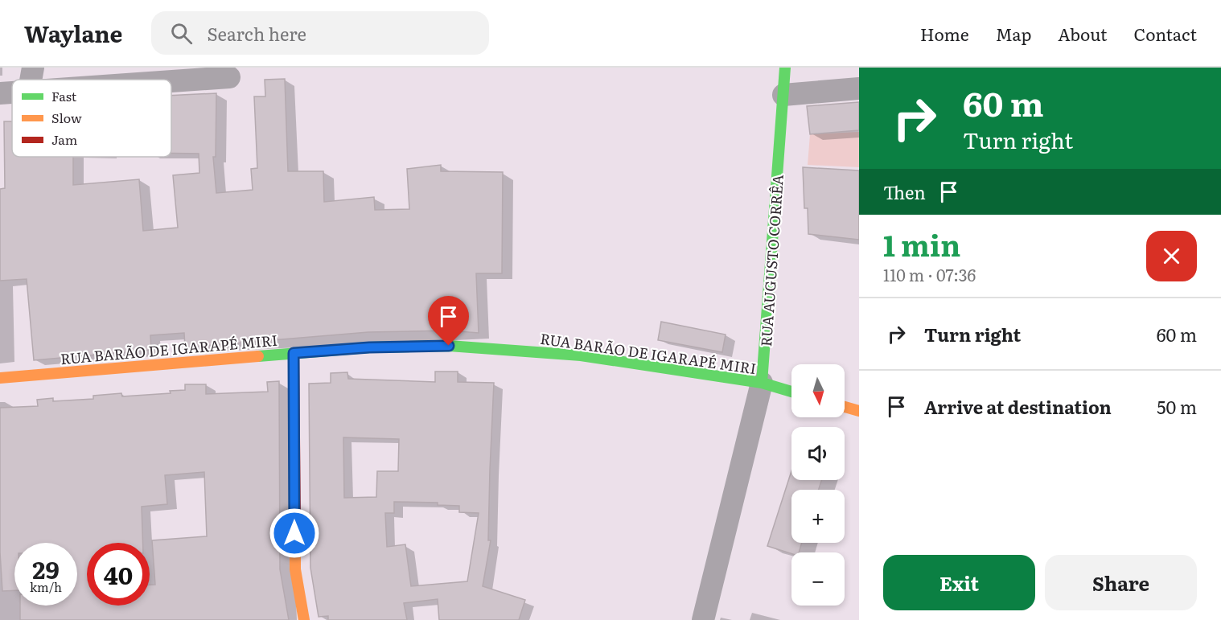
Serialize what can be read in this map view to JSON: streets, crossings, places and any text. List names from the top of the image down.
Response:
{
  "streets": {
    "street": ["RUA AUGUSTO CORRÊA", "RUA BARÃO DE IGARAPÉ MIRI"]
  },
  "crossings": [
    ["RUA AUGUSTO CORRÊA", "RUA BARÃO DE IGARAPÉ MIRI"]
  ],
  "legend": ["Fast", "Slow", "Jam"],
  "north": "bottom",
  "page": {
    "header": "Waylane",
    "search": "Search here",
    "nav": [
      "Home",
      "Map",
      "About",
      "Contact"
    ],
    "turn": ["60 m", "Turn right"],
    "then": "Then",
    "heading": ["1 min", "110 m · 07:36"],
    "list": [
      {
        "name": "Turn right",
        "value": "60 m"
      },
      {
        "name": "Arrive at destination",
        "value": "50 m"
      }
    ],
    "map_buttons": ["+", "−"],
    "speed": "29 km/h",
    "limit": "40",
    "buttons": ["Exit", "Share"]
  }
}
